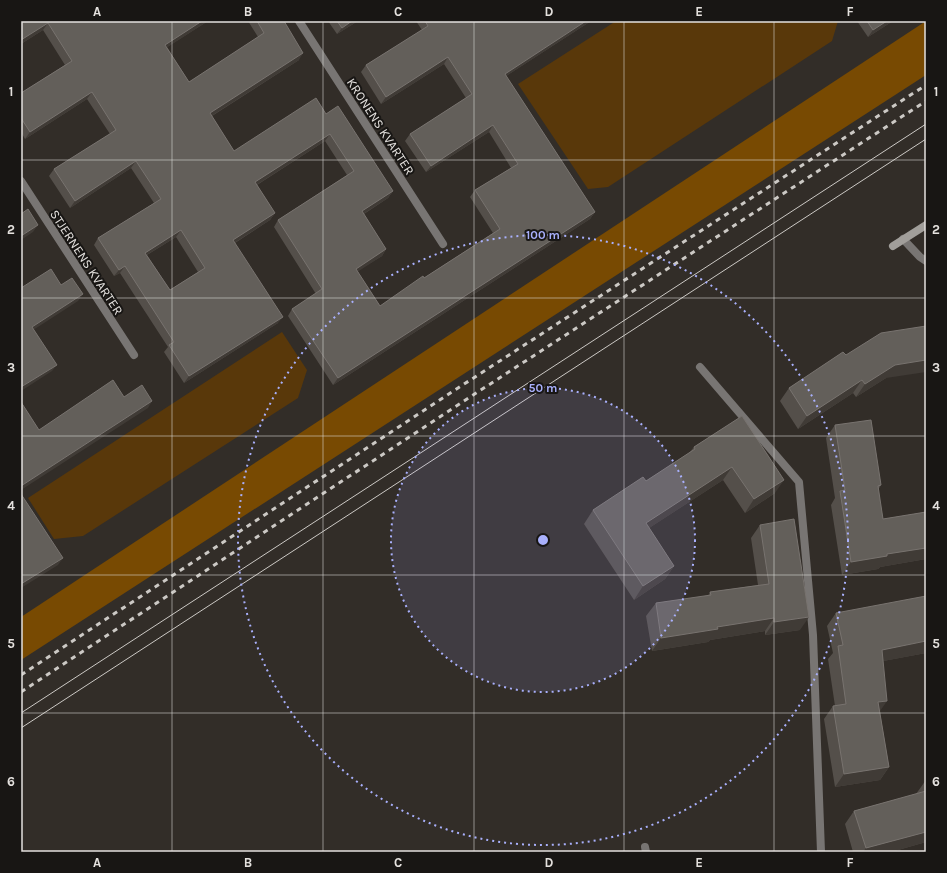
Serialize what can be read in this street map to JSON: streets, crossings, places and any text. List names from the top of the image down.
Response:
{
  "streets": {
    "street": ["KRONENS KVARTER", "STJERNENS KVARTER"]
  },
  "grid": {
    "columns": [
      "A",
      "B",
      "C",
      "D",
      "E",
      "F"
    ],
    "rows": [
      "1",
      "2",
      "3",
      "4",
      "5",
      "6"
    ]
  },
  "rings": ["100 m", "50 m"]
}
